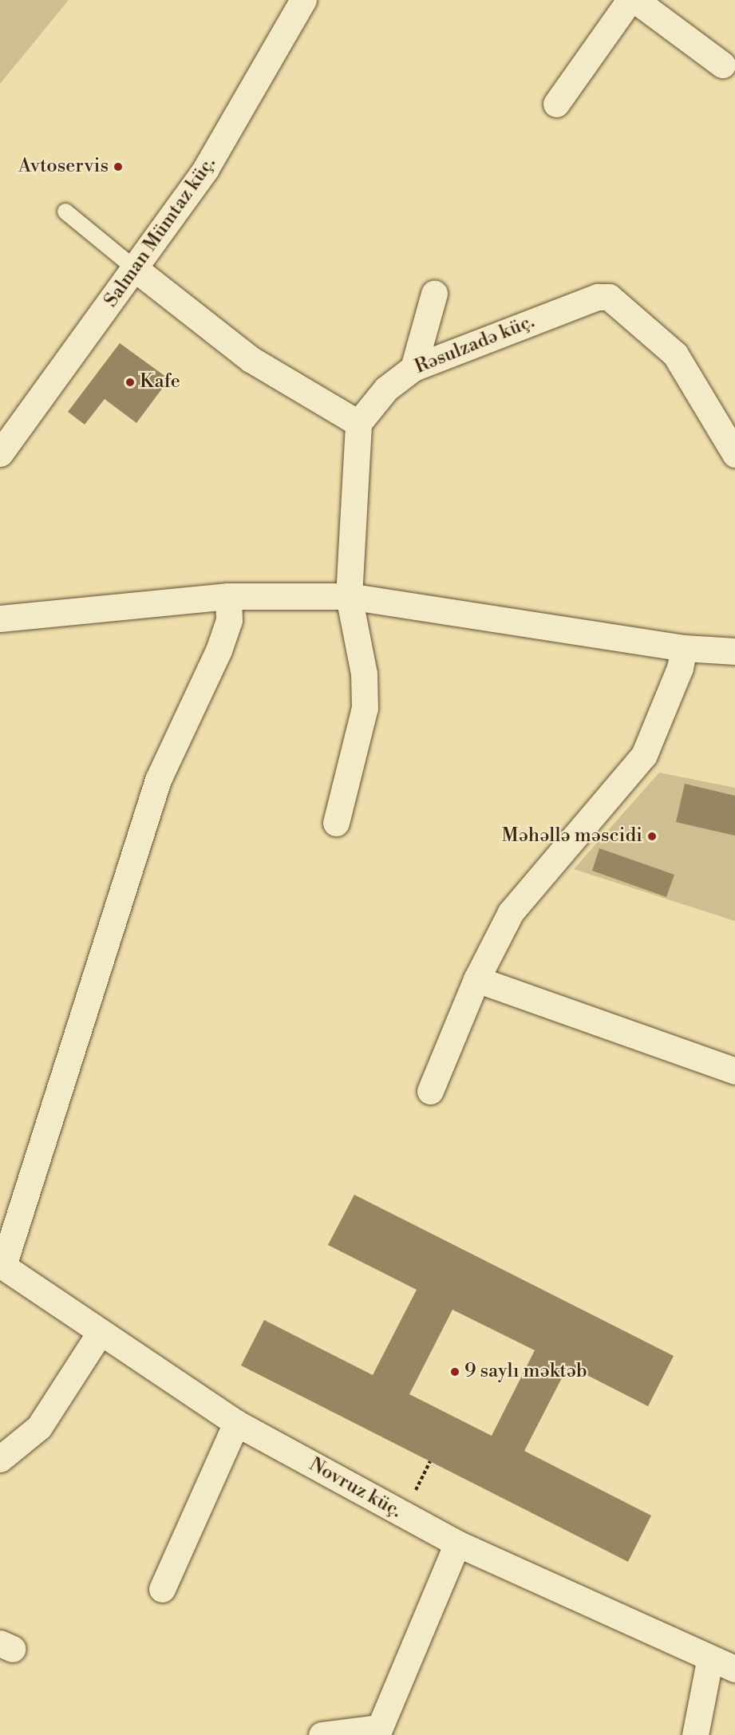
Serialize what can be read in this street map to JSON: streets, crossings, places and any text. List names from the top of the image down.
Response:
{
  "streets": {
    "street": ["Salman Mümtaz küç.", "Rəsulzadə küç.", "Novruz küç."]
  },
  "places": [
    "Avtoservis",
    "Kafe",
    "Məhəllə məscidi",
    "9 saylı məktəb"
  ]
}
